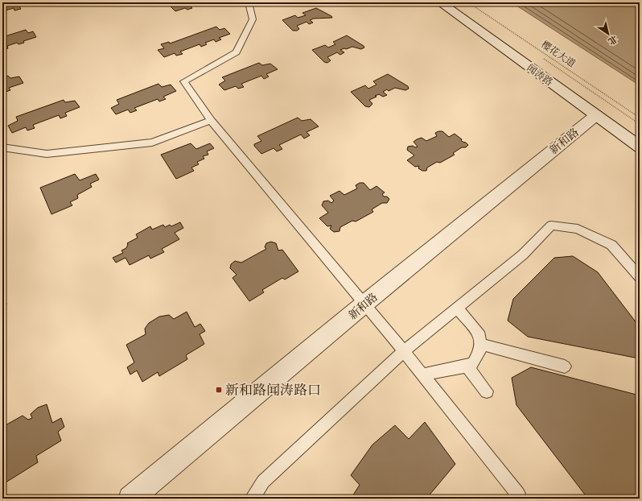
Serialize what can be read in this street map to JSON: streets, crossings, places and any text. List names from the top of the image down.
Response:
{
  "streets": {
    "street": ["闻涛路", "新和路"],
    "path": ["樱花大道"]
  },
  "crossings": [
    ["闻涛路", "新和路"]
  ],
  "places": {
    "transit": ["新和路闻涛路口"]
  },
  "north": "bottom right"
}
